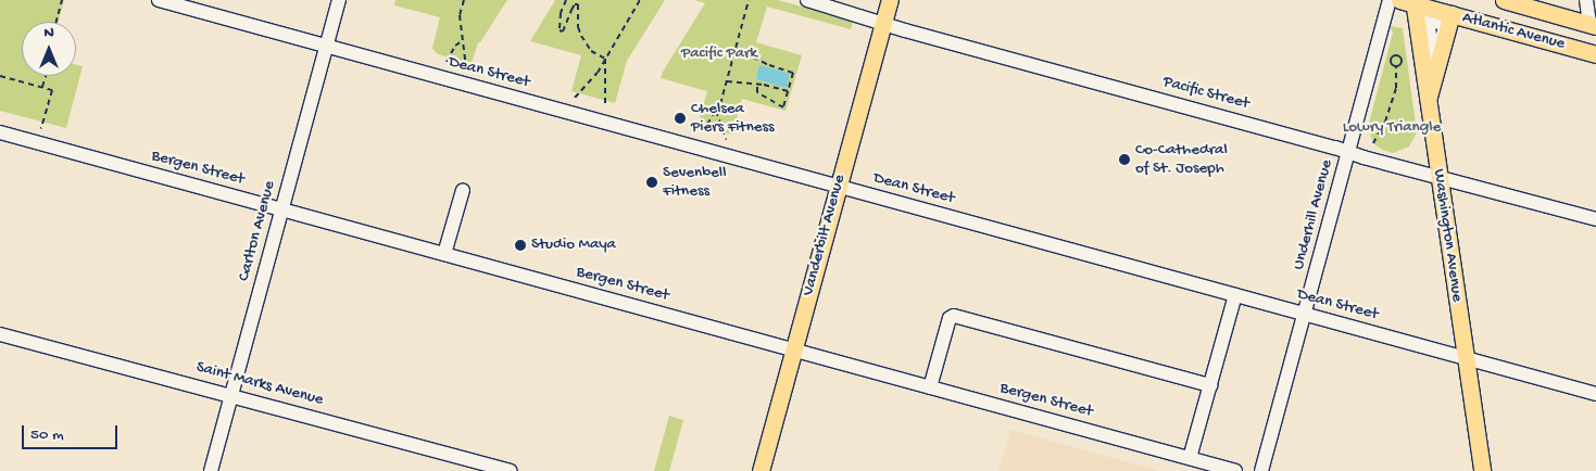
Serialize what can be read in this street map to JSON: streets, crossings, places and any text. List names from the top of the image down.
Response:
{
  "streets": {
    "main road": ["Atlantic Avenue", "Vanderbilt Avenue", "Washington Avenue"],
    "street": [
      "Dean Street",
      "Pacific Street",
      "Bergen Street",
      "Underhill Avenue",
      "Carlton Avenue",
      "Saint Marks Avenue"
    ]
  },
  "crossings": [
    ["Atlantic Avenue", "Washington Avenue"],
    ["Dean Street", "Underhill Avenue"],
    ["Dean Street", "Carlton Avenue"],
    ["Dean Street", "Vanderbilt Avenue"],
    ["Dean Street", "Washington Avenue"],
    ["Pacific Street", "Underhill Avenue"],
    ["Pacific Street", "Vanderbilt Avenue"],
    ["Pacific Street", "Washington Avenue"],
    ["Bergen Street", "Carlton Avenue"],
    ["Bergen Street", "Vanderbilt Avenue"],
    ["Carlton Avenue", "Saint Marks Avenue"]
  ],
  "parks": ["Pacific Park", "Lowry Triangle"],
  "places": [
    "Chelsea Piers Fitness",
    "Co-Cathedral of St. Joseph",
    "Sevenbell Fitness",
    "Studio Maya"
  ],
  "scale_bar": "50 m",
  "north": "top"
}
